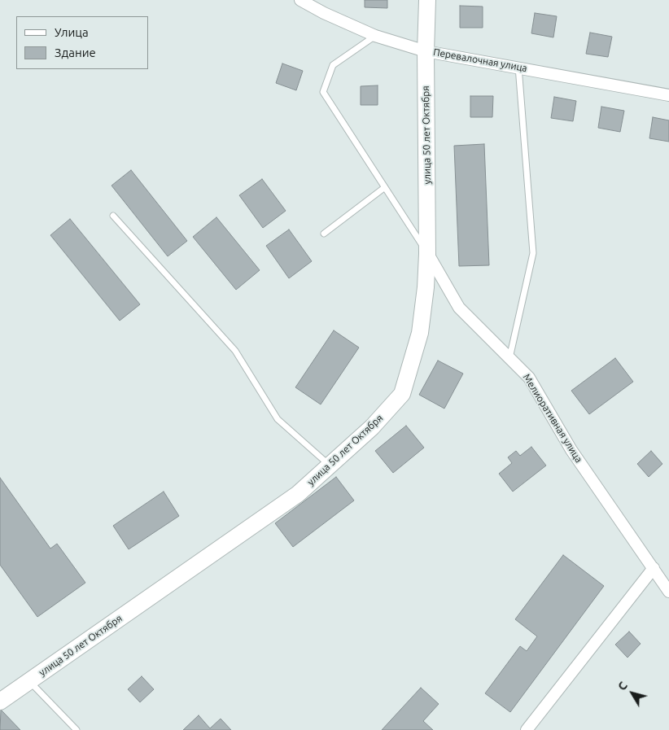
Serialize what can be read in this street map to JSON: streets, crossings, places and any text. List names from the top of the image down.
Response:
{
  "streets": {
    "main road": ["улица 50 лет Октября"],
    "street": ["Перевалочная улица", "Мелиоративная улица"]
  },
  "crossings": [
    ["Перевалочная улица", "улица 50 лет Октября"],
    ["улица 50 лет Октября", "Мелиоративная улица"]
  ],
  "legend": ["Улица", "Здание"],
  "north": "top left"
}
